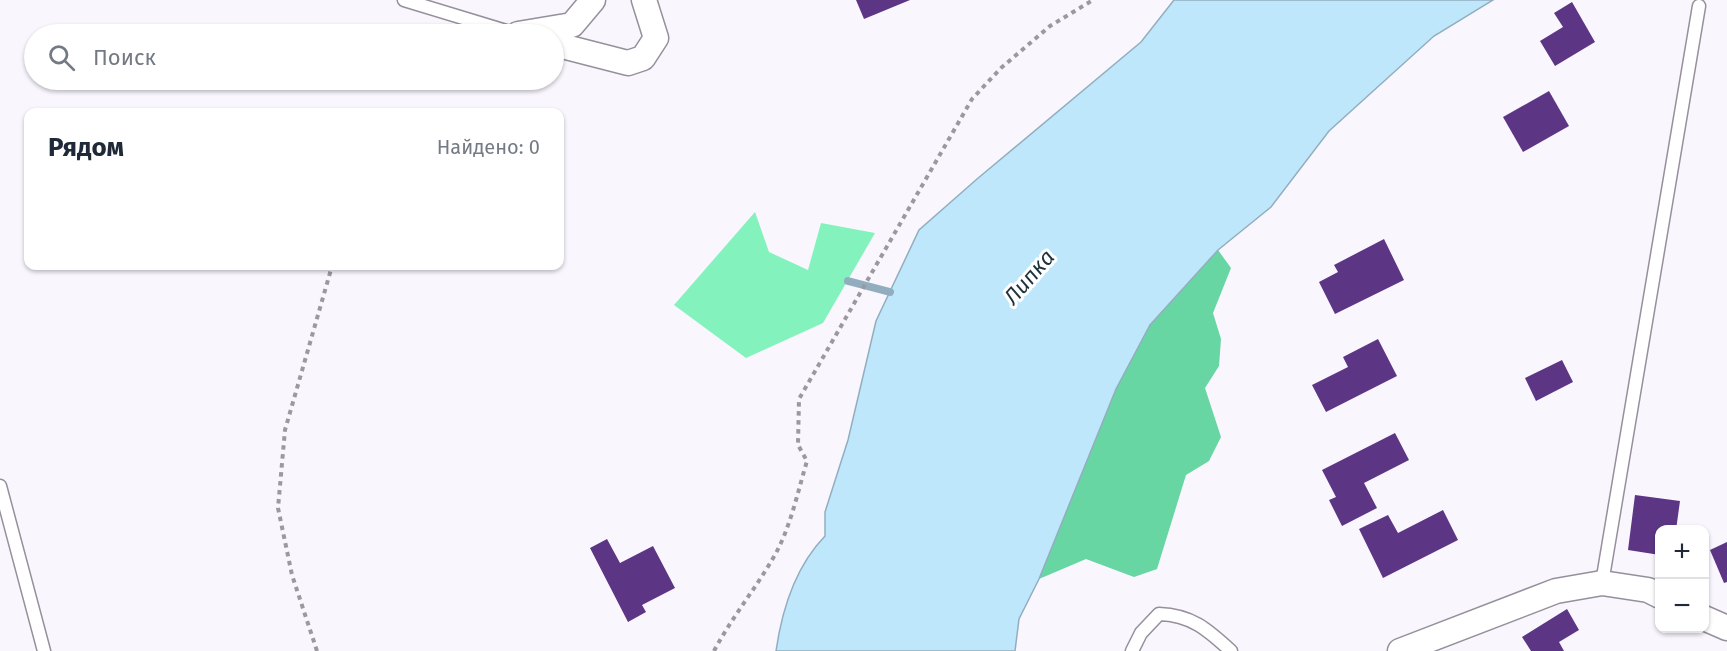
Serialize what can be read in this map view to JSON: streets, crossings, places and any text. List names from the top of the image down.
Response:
{
  "water": ["Липка"],
  "page": {
    "search": "Поиск",
    "heading": ["Рядом", "Найдено: 0"],
    "map_buttons": ["+", "−"]
  }
}
